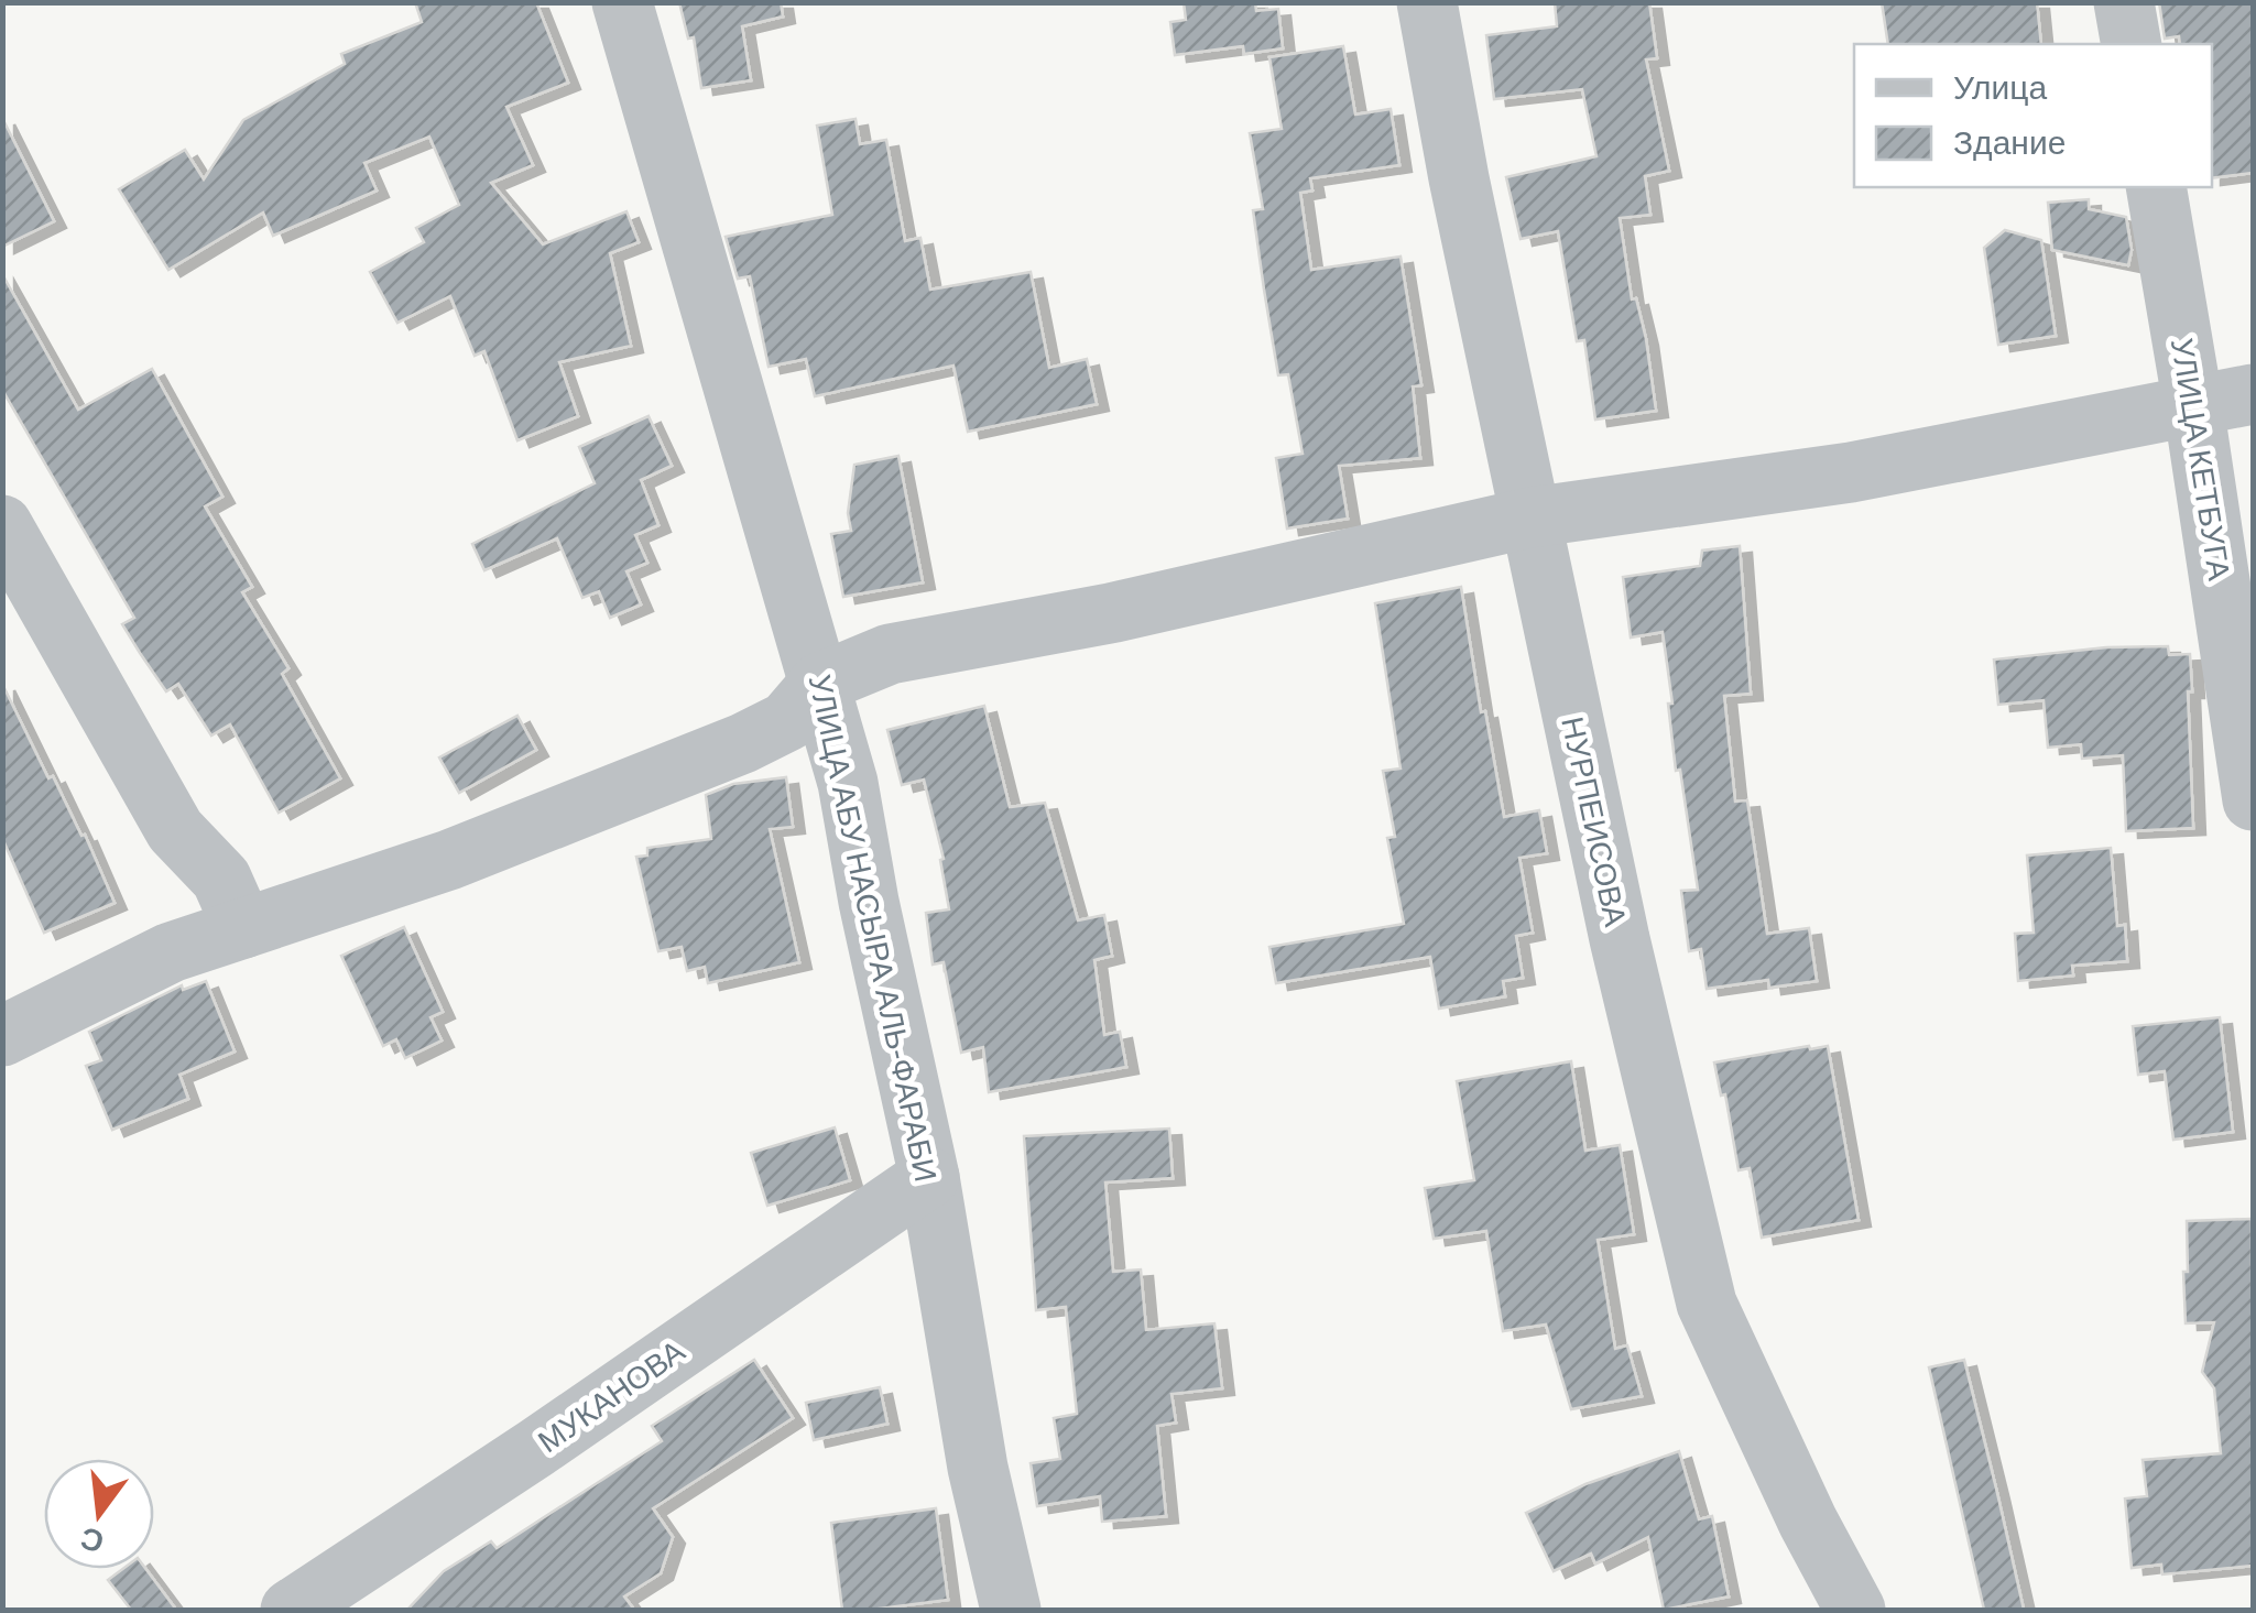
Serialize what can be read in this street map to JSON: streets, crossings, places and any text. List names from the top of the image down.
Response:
{
  "streets": {
    "street": [
      "УЛИЦА КЕТБУГА",
      "НУРПЕИСОВА",
      "УЛИЦА АБУ НАСЫРА АЛЬ-ФАРАБИ",
      "МУКАНОВА"
    ]
  },
  "crossings": [
    ["УЛИЦА АБУ НАСЫРА АЛЬ-ФАРАБИ", "МУКАНОВА"]
  ],
  "legend": ["Улица", "Здание"],
  "north": "bottom"
}
